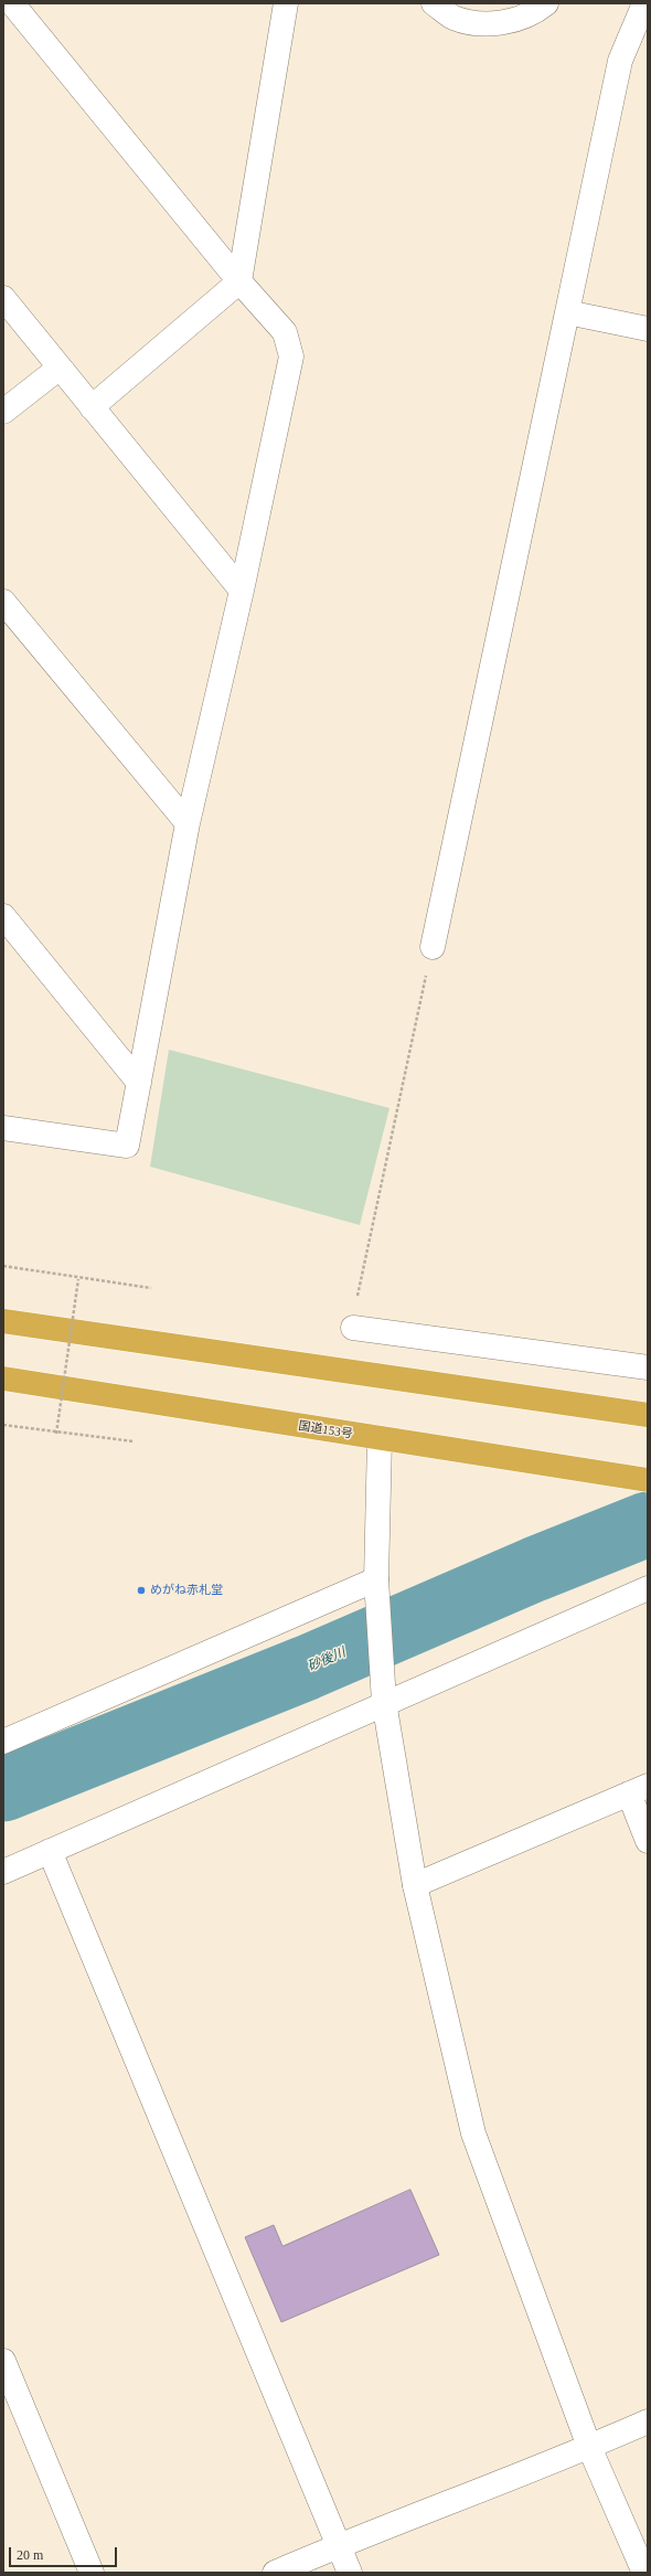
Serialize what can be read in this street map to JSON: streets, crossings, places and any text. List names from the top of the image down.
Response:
{
  "streets": {
    "highway": ["国道153号"]
  },
  "water": ["砂後川"],
  "places": ["めがね赤札堂"],
  "scale_bar": "20 m"
}
